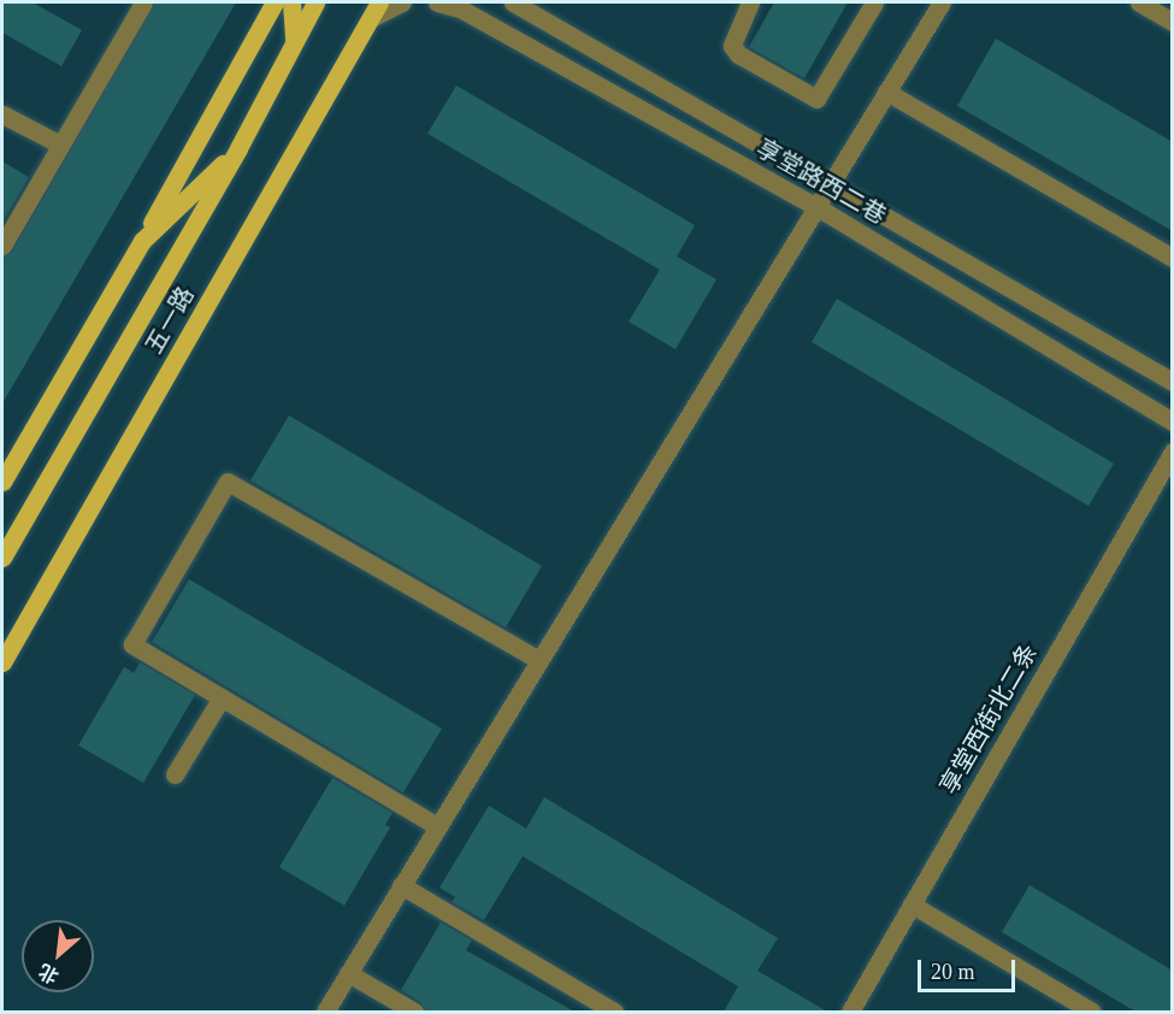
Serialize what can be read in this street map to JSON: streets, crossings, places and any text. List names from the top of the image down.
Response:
{
  "streets": {
    "main road": ["五一路"],
    "street": ["享堂路西二巷", "享堂西街北二条"]
  },
  "scale_bar": "20 m",
  "north": "bottom left"
}
